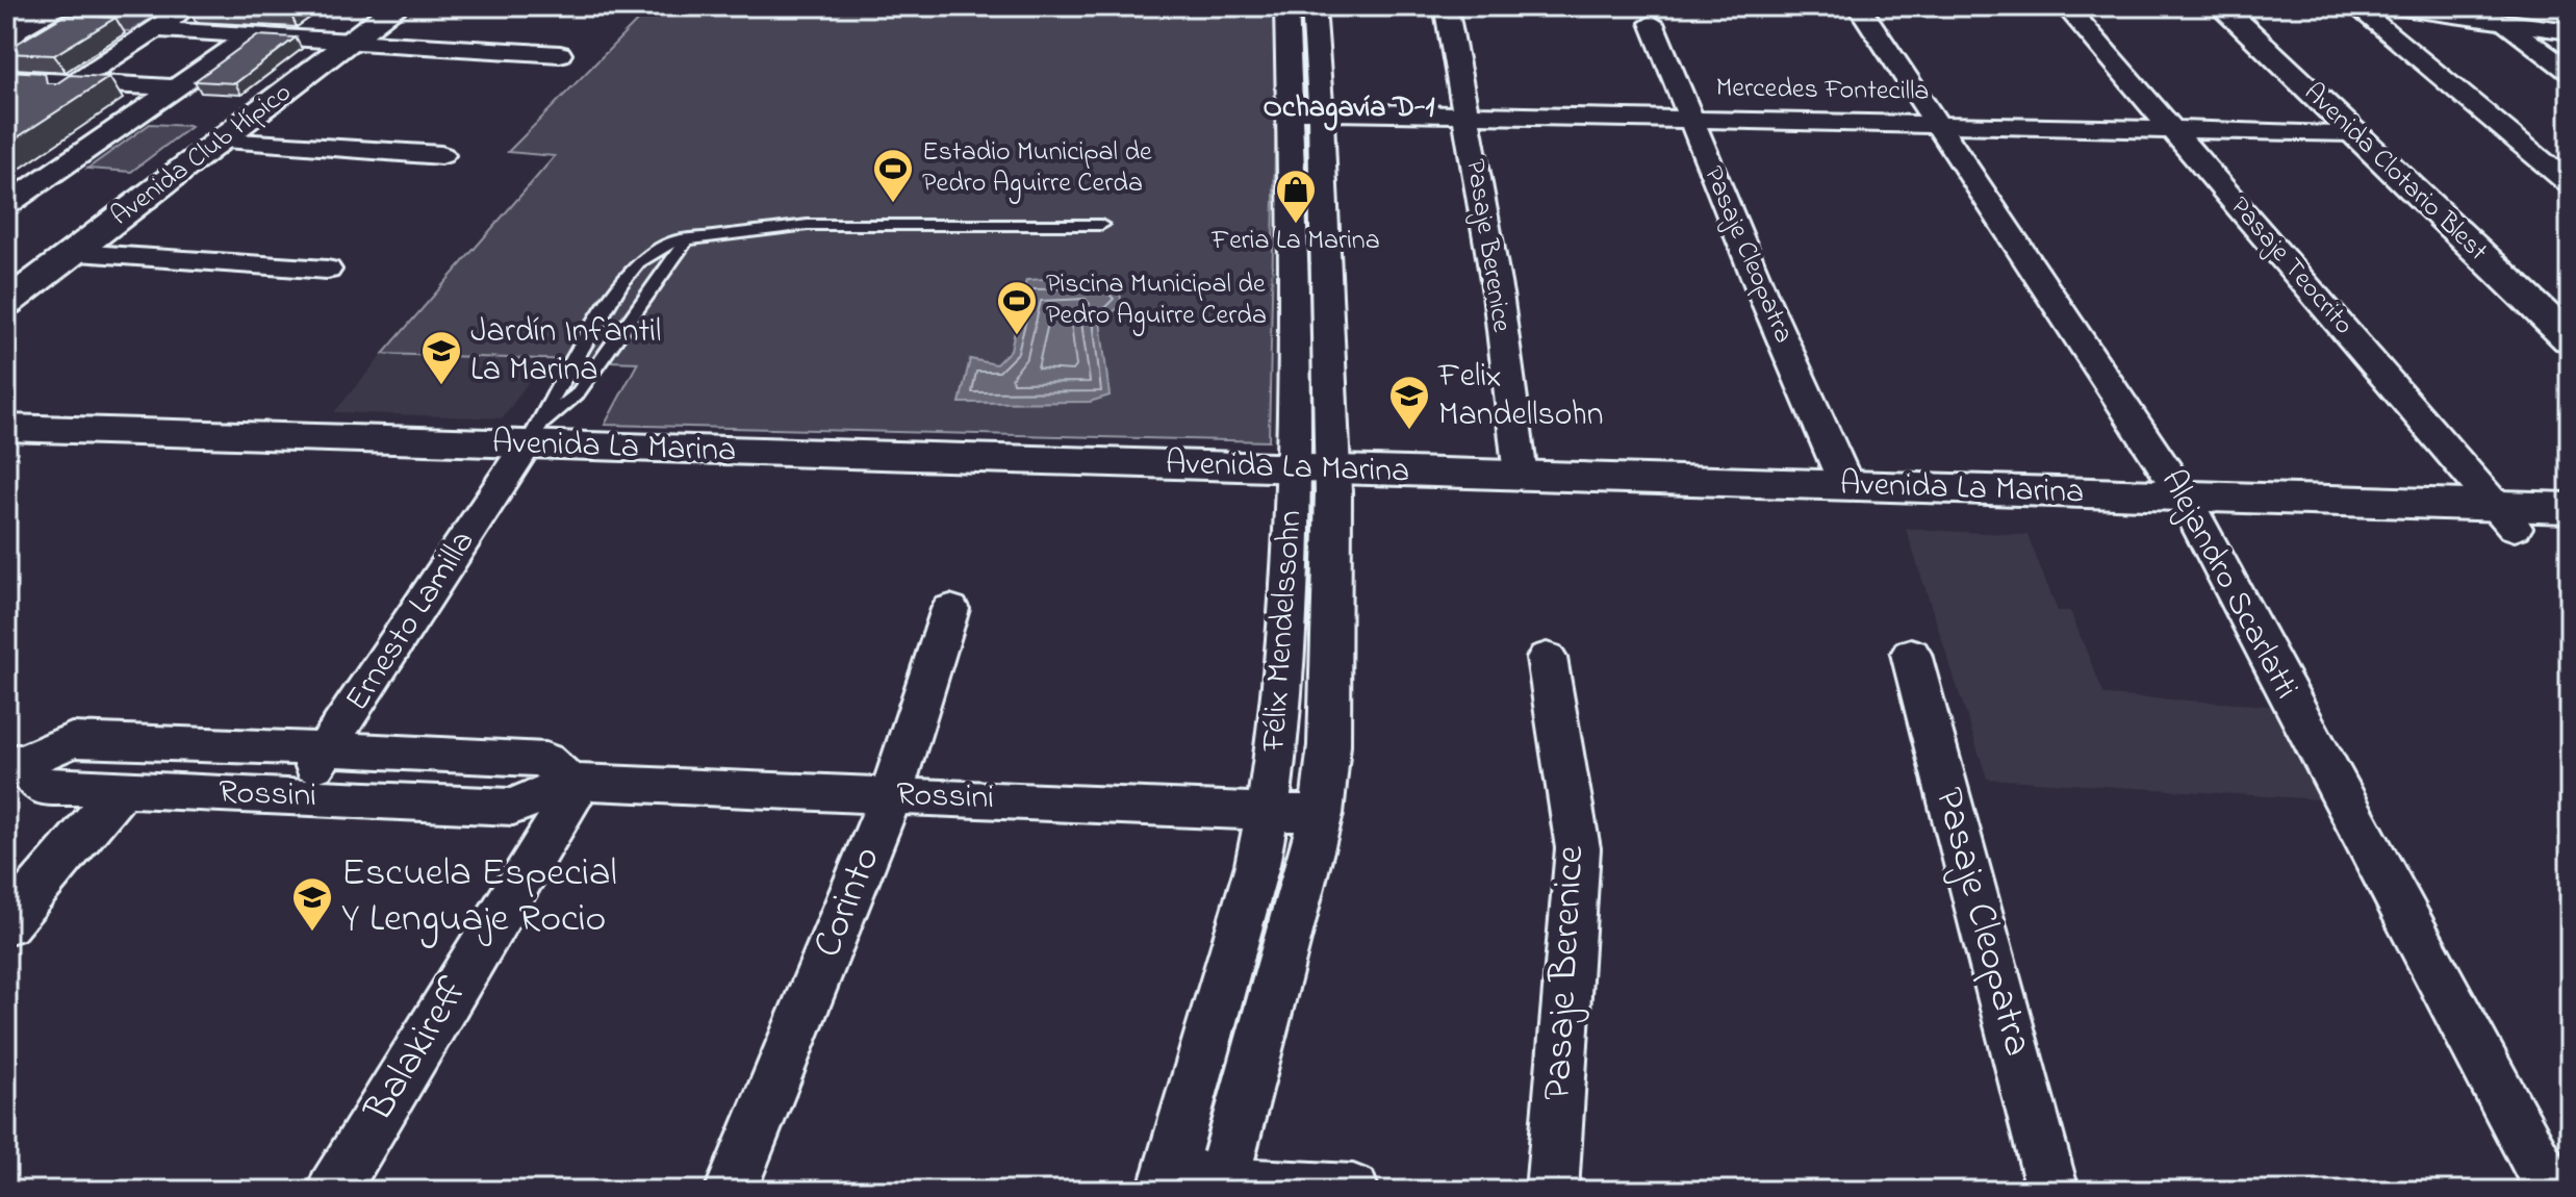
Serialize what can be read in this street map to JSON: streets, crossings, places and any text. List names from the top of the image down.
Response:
{
  "streets": {
    "street": [
      "Mercedes Fontecilla",
      "Avenida Club Hípico",
      "Avenida Clotario Blest",
      "Pasaje Berenice",
      "Pasaje Cleopatra",
      "Pasaje Teocrito",
      "Avenida La Marina",
      "Alejandro Scarlatti",
      "Ernesto Lamilla",
      "Félix Mendelssohn",
      "Rossini",
      "Corinto",
      "Balakireff"
    ]
  },
  "crossings": [
    ["Mercedes Fontecilla", "Avenida Clotario Blest"],
    ["Mercedes Fontecilla", "Pasaje Berenice"],
    ["Mercedes Fontecilla", "Pasaje Cleopatra"],
    ["Mercedes Fontecilla", "Pasaje Teocrito"],
    ["Mercedes Fontecilla", "Alejandro Scarlatti"],
    ["Mercedes Fontecilla", "Félix Mendelssohn"],
    ["Pasaje Berenice", "Avenida La Marina"],
    ["Pasaje Cleopatra", "Avenida La Marina"],
    ["Pasaje Teocrito", "Avenida La Marina"],
    ["Avenida La Marina", "Alejandro Scarlatti"],
    ["Avenida La Marina", "Ernesto Lamilla"],
    ["Avenida La Marina", "Félix Mendelssohn"],
    ["Ernesto Lamilla", "Rossini"],
    ["Félix Mendelssohn", "Rossini"],
    ["Rossini", "Corinto"],
    ["Rossini", "Balakireff"]
  ],
  "districts": ["Ochagavía D-1"],
  "places": {
    "sports": ["Estadio Municipal de Pedro Aguirre Cerda", "Piscina Municipal de Pedro Aguirre Cerda"],
    "shop": ["Feria La Marina"],
    "school or university": ["Jardín Infantil La Marina", "Felix Mandellsohn", "Escuela Especial Y Lenguaje Rocio"]
  }
}
